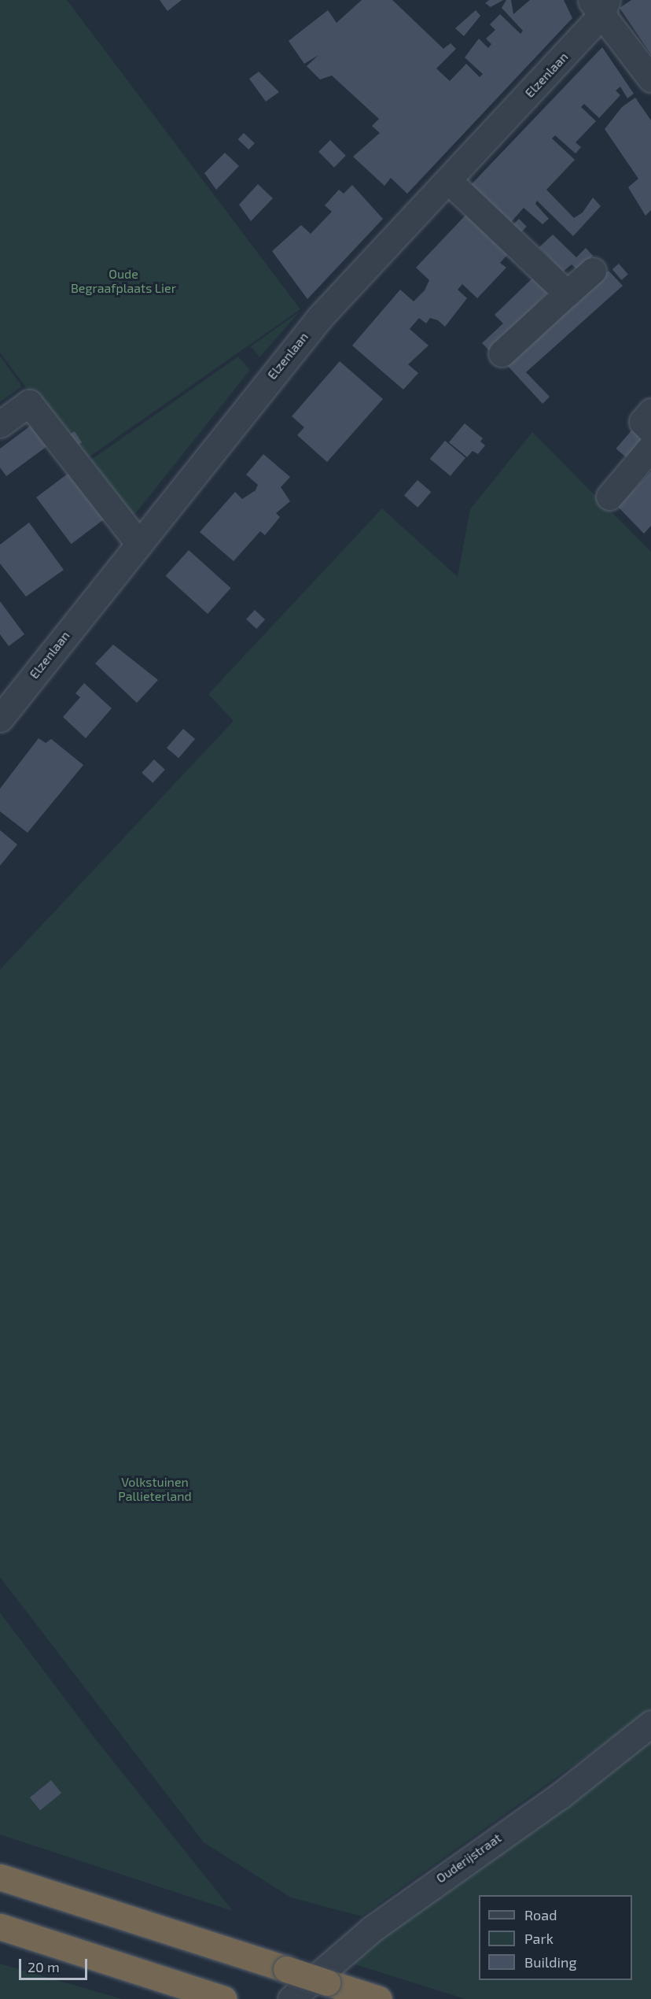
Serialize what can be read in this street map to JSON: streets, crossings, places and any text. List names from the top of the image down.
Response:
{
  "streets": {
    "street": ["Elzenlaan", "Ouderijstraat"]
  },
  "parks": ["Oude Begraafplaats Lier", "Volkstuinen Pallieterland"],
  "legend": ["Road", "Park", "Building"],
  "scale_bar": "20 m"
}
